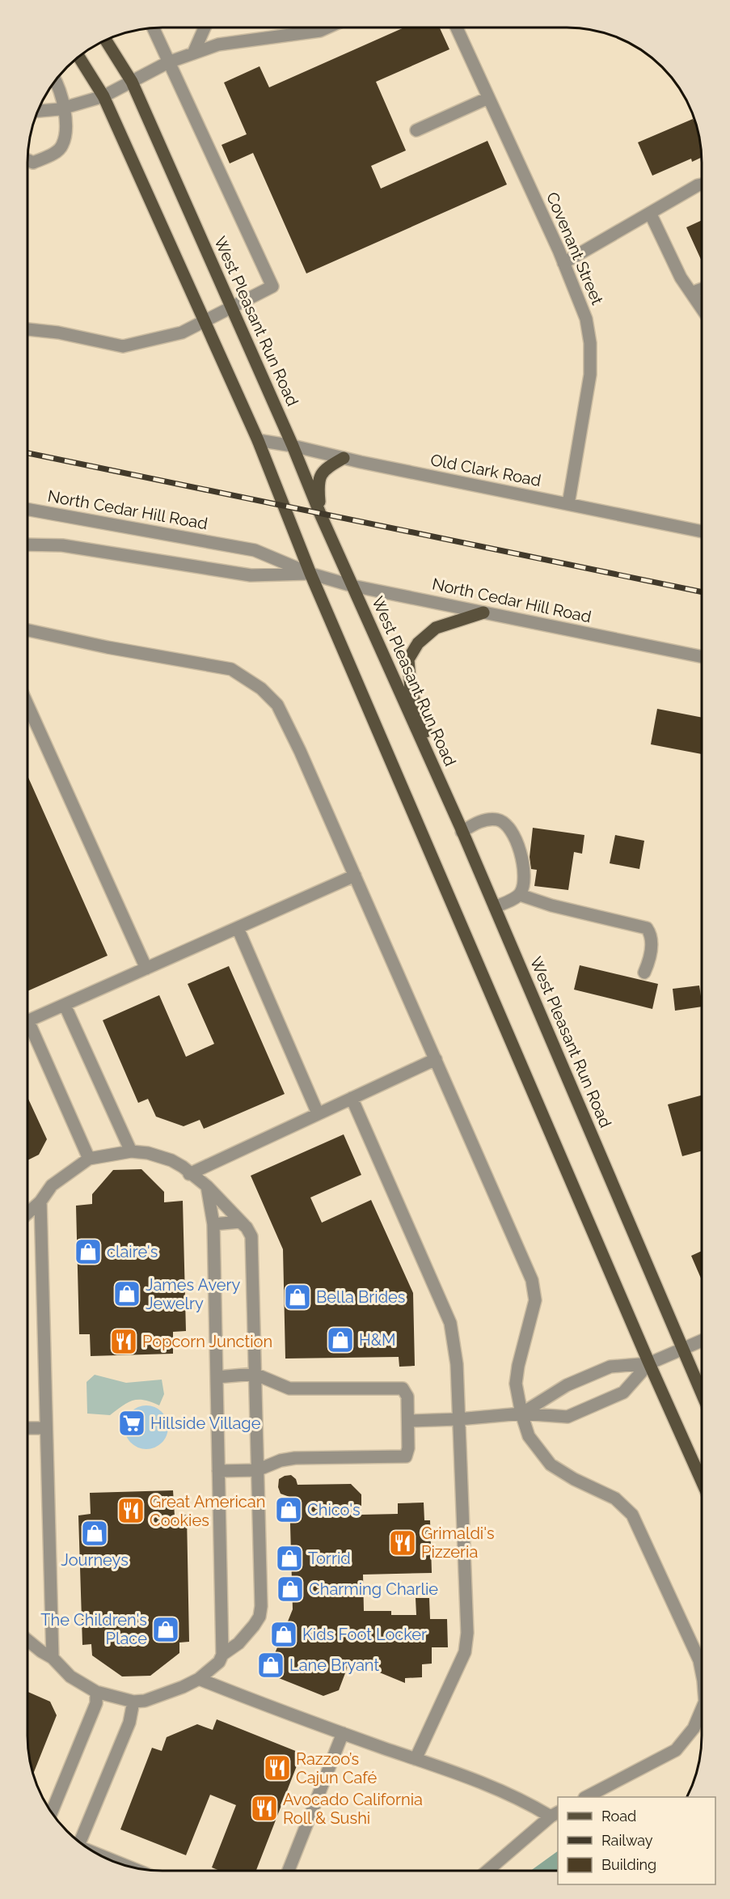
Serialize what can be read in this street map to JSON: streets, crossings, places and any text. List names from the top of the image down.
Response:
{
  "streets": {
    "main road": ["West Pleasant Run Road"],
    "street": ["Covenant Street", "Old Clark Road", "North Cedar Hill Road"]
  },
  "crossings": [
    ["Covenant Street", "Old Clark Road"],
    ["West Pleasant Run Road", "Old Clark Road"],
    ["West Pleasant Run Road", "North Cedar Hill Road"]
  ],
  "places": {
    "shop": [
      "claire's",
      "James Avery Jewelry",
      "Bella Brides",
      "H&M",
      "Chico's",
      "Journeys",
      "Torrid",
      "Charming Charlie",
      "The Children's Place",
      "Kids Foot Locker",
      "Lane Bryant"
    ],
    "restaurant": [
      "Popcorn Junction",
      "Great American Cookies",
      "Grimaldi's Pizzeria",
      "Razzoo’s Cajun Café",
      "Avocado California Roll & Sushi"
    ],
    "supermarket": ["Hillside Village"]
  },
  "legend": ["Road", "Railway", "Building"]
}
